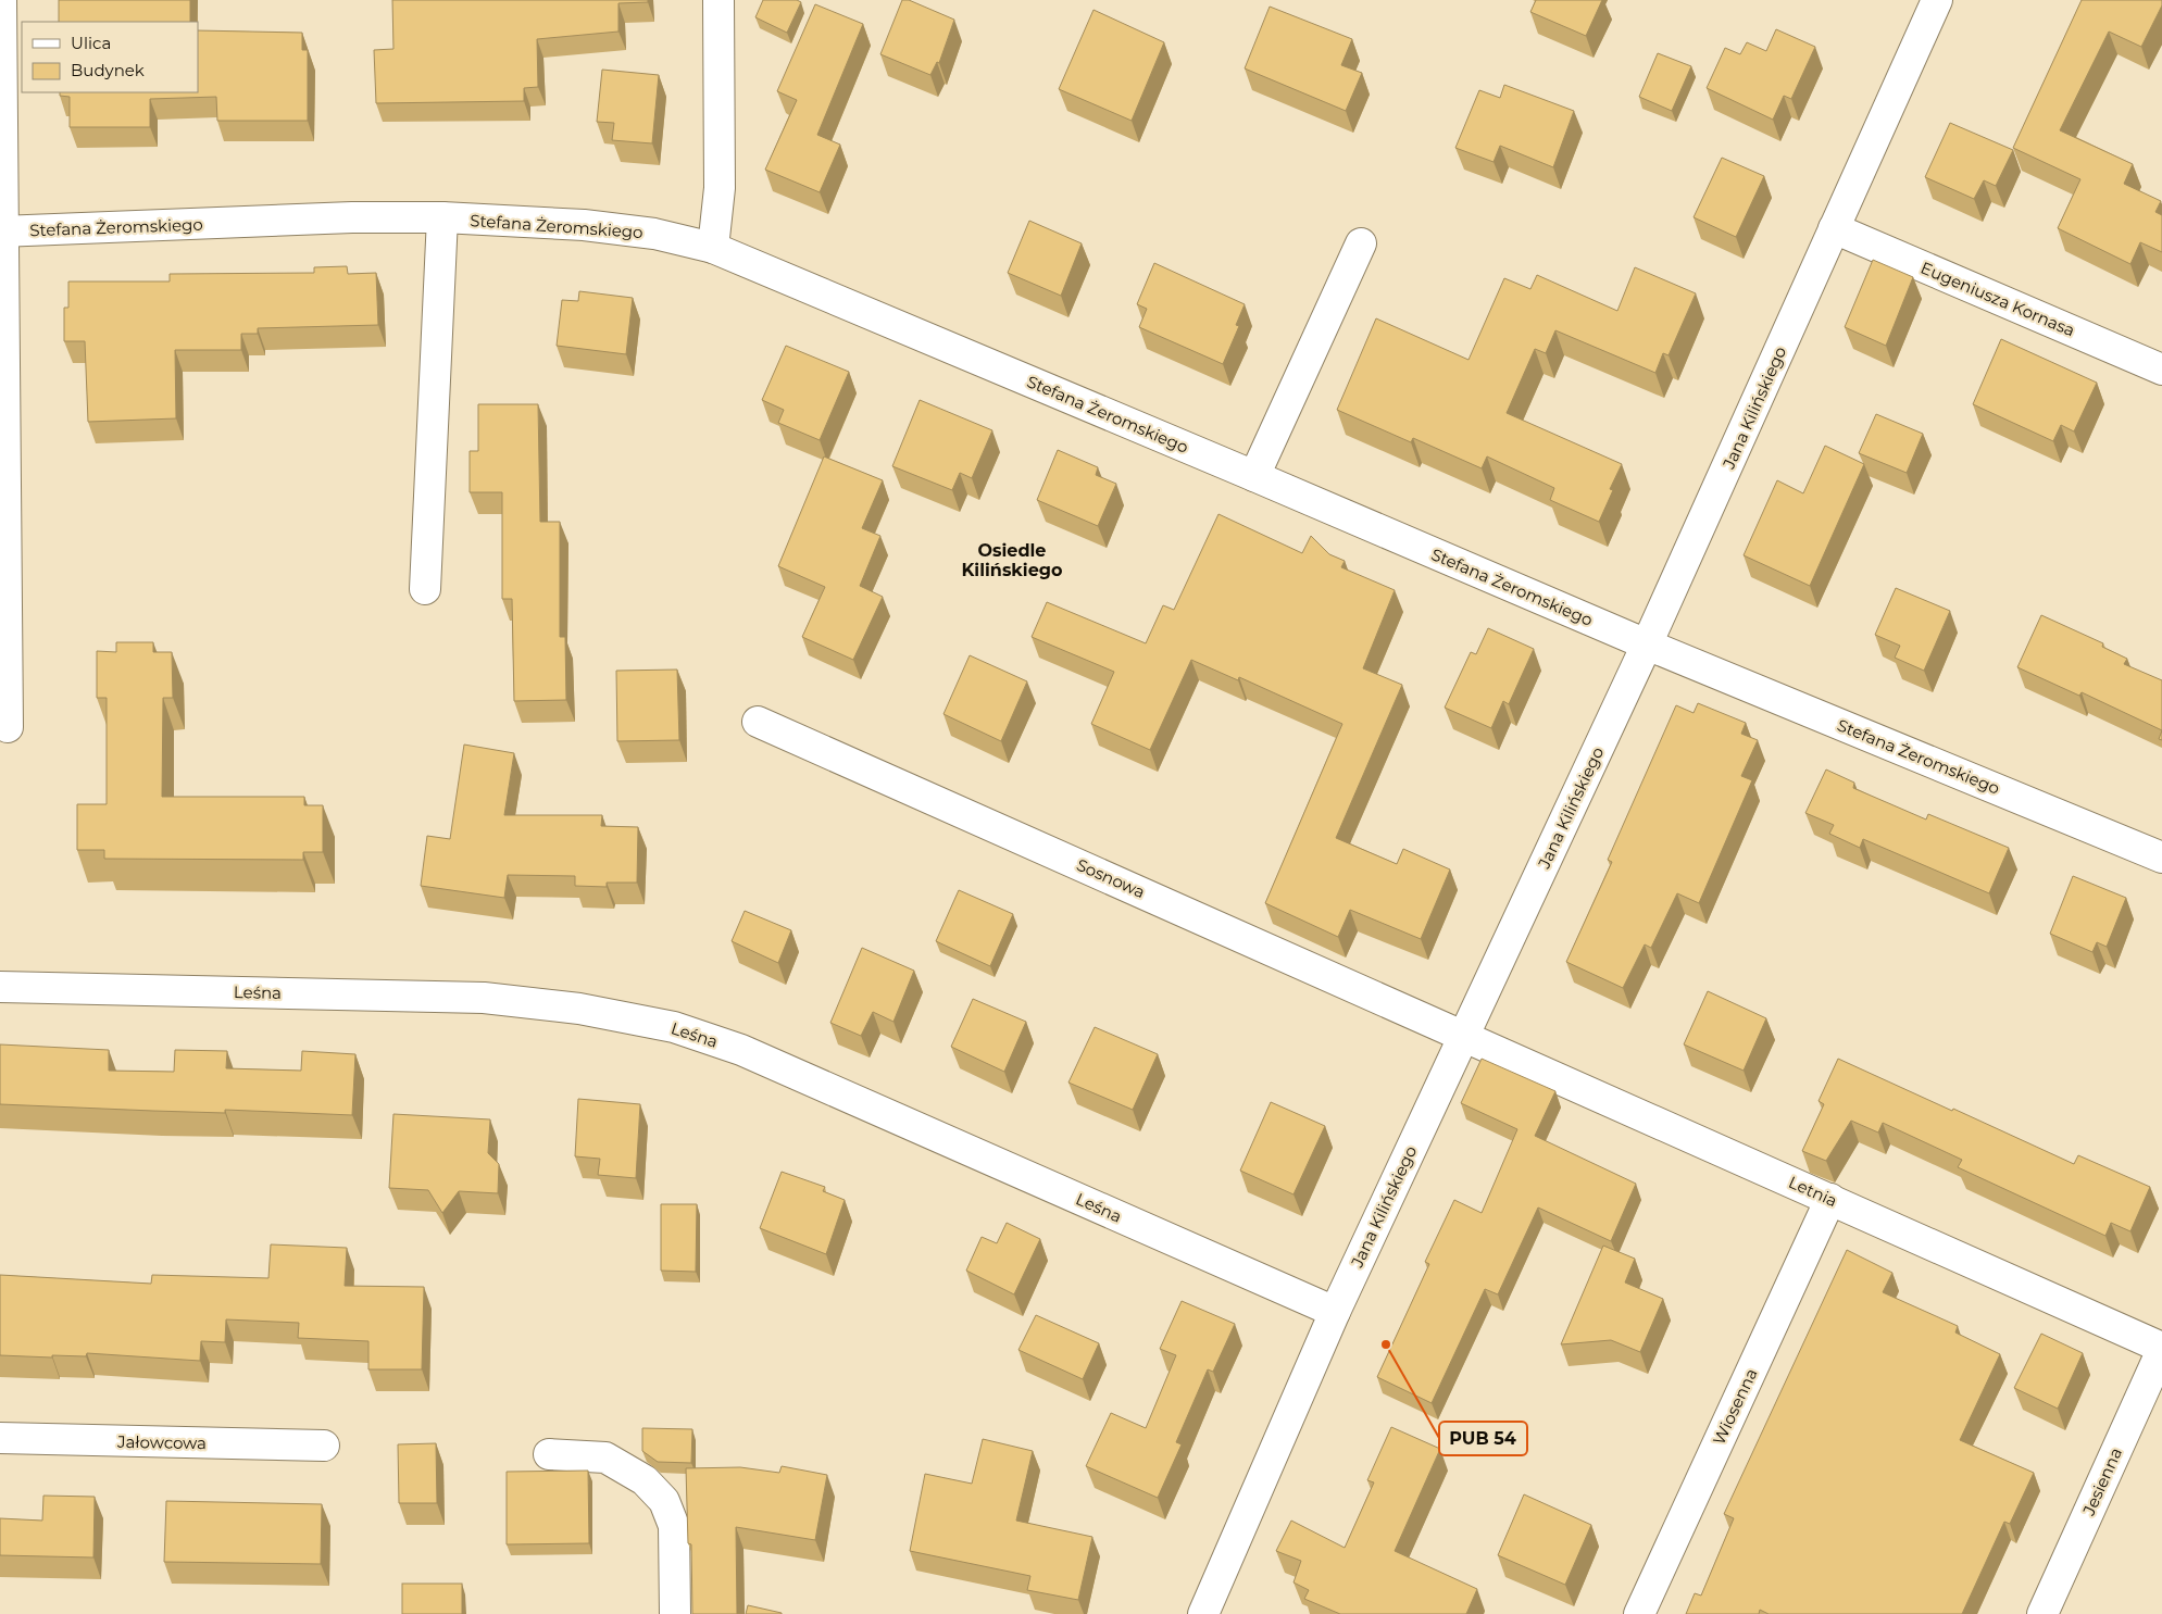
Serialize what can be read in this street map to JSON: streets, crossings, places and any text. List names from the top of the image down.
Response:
{
  "streets": {
    "street": [
      "Stefana Żeromskiego",
      "Eugeniusza Kornasa",
      "Jana Kilińskiego",
      "Sosnowa",
      "Leśna",
      "Letnia",
      "Wiosenna",
      "Jałowcowa",
      "Jesienna"
    ]
  },
  "crossings": [
    ["Stefana Żeromskiego", "Jana Kilińskiego"],
    ["Eugeniusza Kornasa", "Jana Kilińskiego"],
    ["Jana Kilińskiego", "Sosnowa"],
    ["Jana Kilińskiego", "Leśna"],
    ["Jana Kilińskiego", "Letnia"],
    ["Sosnowa", "Letnia"],
    ["Letnia", "Wiosenna"],
    ["Letnia", "Jesienna"]
  ],
  "districts": ["Osiedle Kilińskiego"],
  "places": ["PUB 54"],
  "legend": ["Ulica", "Budynek"]
}
